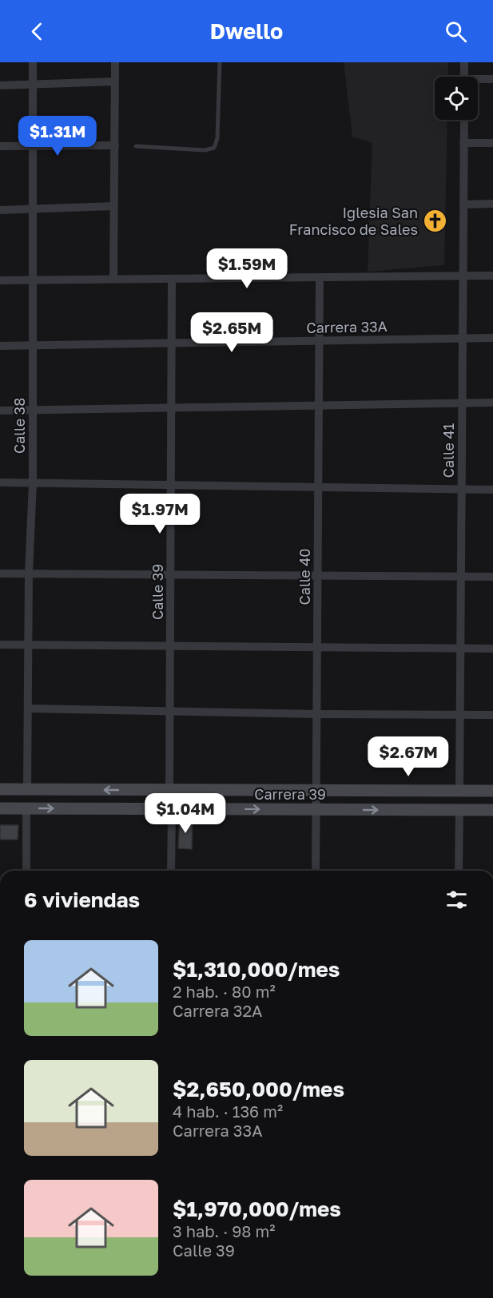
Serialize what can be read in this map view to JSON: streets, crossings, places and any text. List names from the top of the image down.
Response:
{
  "streets": {
    "main road": ["Carrera 39"],
    "street": [
      "Carrera 33A",
      "Calle 38",
      "Calle 41",
      "Calle 40",
      "Calle 39"
    ]
  },
  "crossings": [
    ["Carrera 33A", "Calle 38"],
    ["Carrera 33A", "Calle 41"],
    ["Carrera 33A", "Calle 40"],
    ["Carrera 33A", "Calle 39"],
    ["Calle 38", "Carrera 39"],
    ["Calle 41", "Carrera 39"],
    ["Calle 40", "Carrera 39"],
    ["Calle 39", "Carrera 39"]
  ],
  "places": {
    "church": ["Iglesia San Francisco de Sales"]
  },
  "page": {
    "header": "Dwello",
    "price": [
      "$1.31M",
      "$1.59M",
      "$2.65M",
      "$1.97M",
      "$2.67M",
      "$1.04M"
    ],
    "heading": "6 viviendas",
    "list": [
      {
        "name": "$1,310,000/mes",
        "note": "2 hab. · 80 m² · Carrera 32A"
      },
      {
        "name": "$2,650,000/mes",
        "note": "4 hab. · 136 m² · Carrera 33A"
      },
      {
        "name": "$1,970,000/mes",
        "note": "3 hab. · 98 m² · Calle 39"
      }
    ]
  }
}
